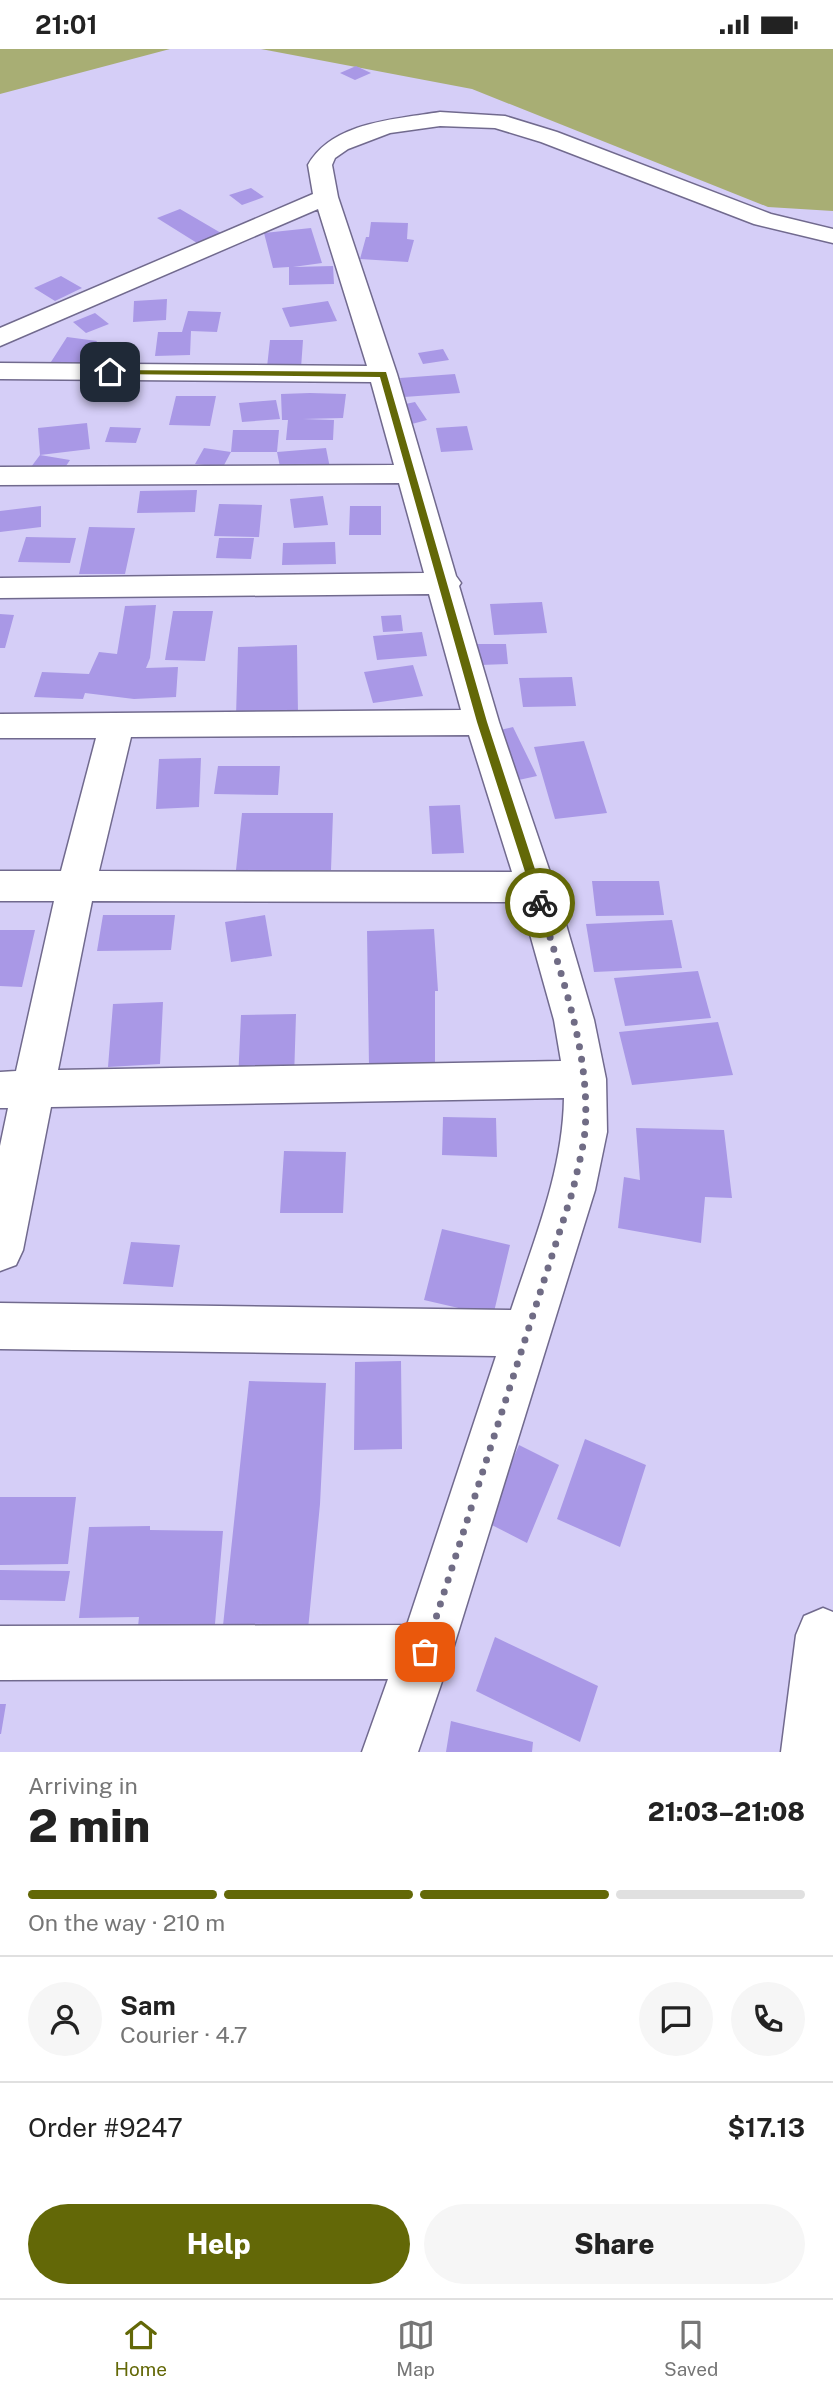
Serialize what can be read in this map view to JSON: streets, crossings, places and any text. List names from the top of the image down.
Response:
{
  "page": {
    "status": "21:01",
    "heading": ["2 min", "Arriving in", "21:03–21:08"],
    "panel": [
      "Sam",
      "Courier · 4.7",
      "Order #9247",
      "$17.13"
    ],
    "bar": "On the way · 210 m",
    "buttons": ["Help", "Share"],
    "tabs": ["Home", "Map", "Saved"]
  }
}
